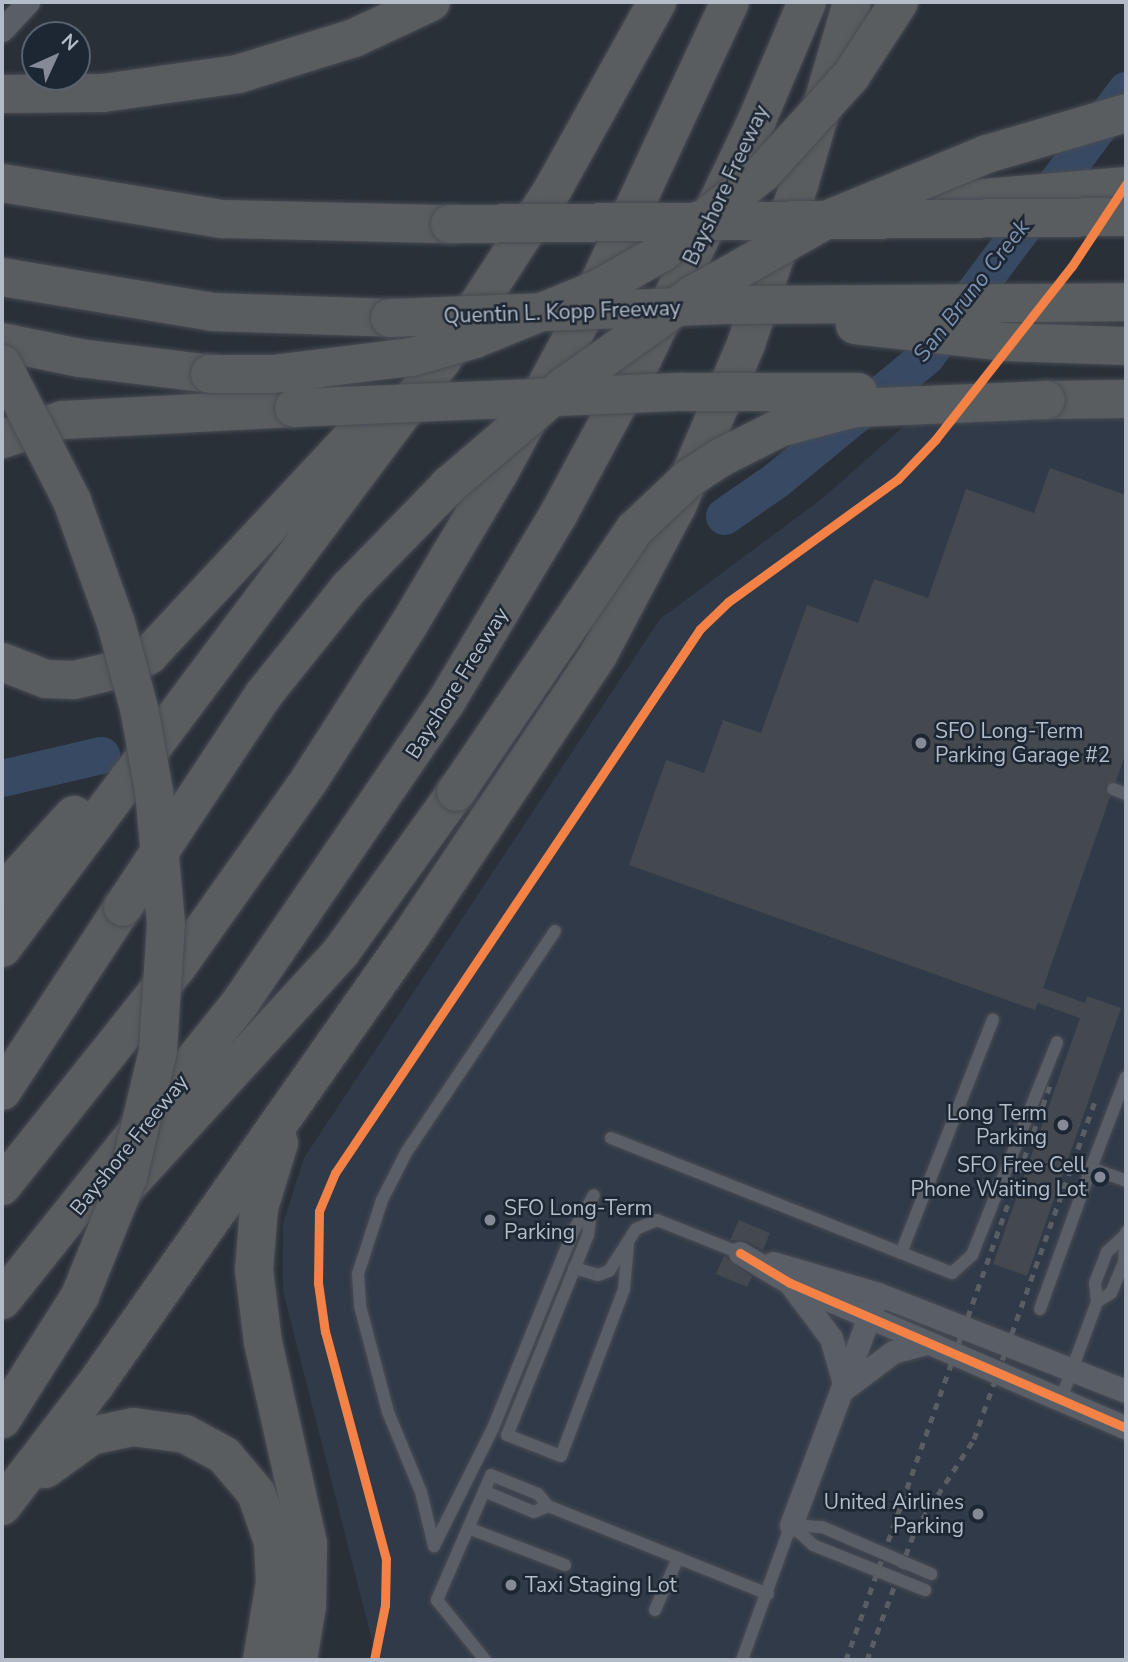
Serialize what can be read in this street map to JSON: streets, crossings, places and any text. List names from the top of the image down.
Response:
{
  "streets": {
    "highway": ["Bayshore Freeway", "Quentin L. Kopp Freeway"]
  },
  "water": ["San Bruno Creek"],
  "places": [
    "SFO Long-Term Parking Garage #2",
    "Long Term Parking",
    "SFO Free Cell Phone Waiting Lot",
    "SFO Long-Term Parking",
    "United Airlines Parking",
    "Taxi Staging Lot"
  ],
  "north": "top right"
}
